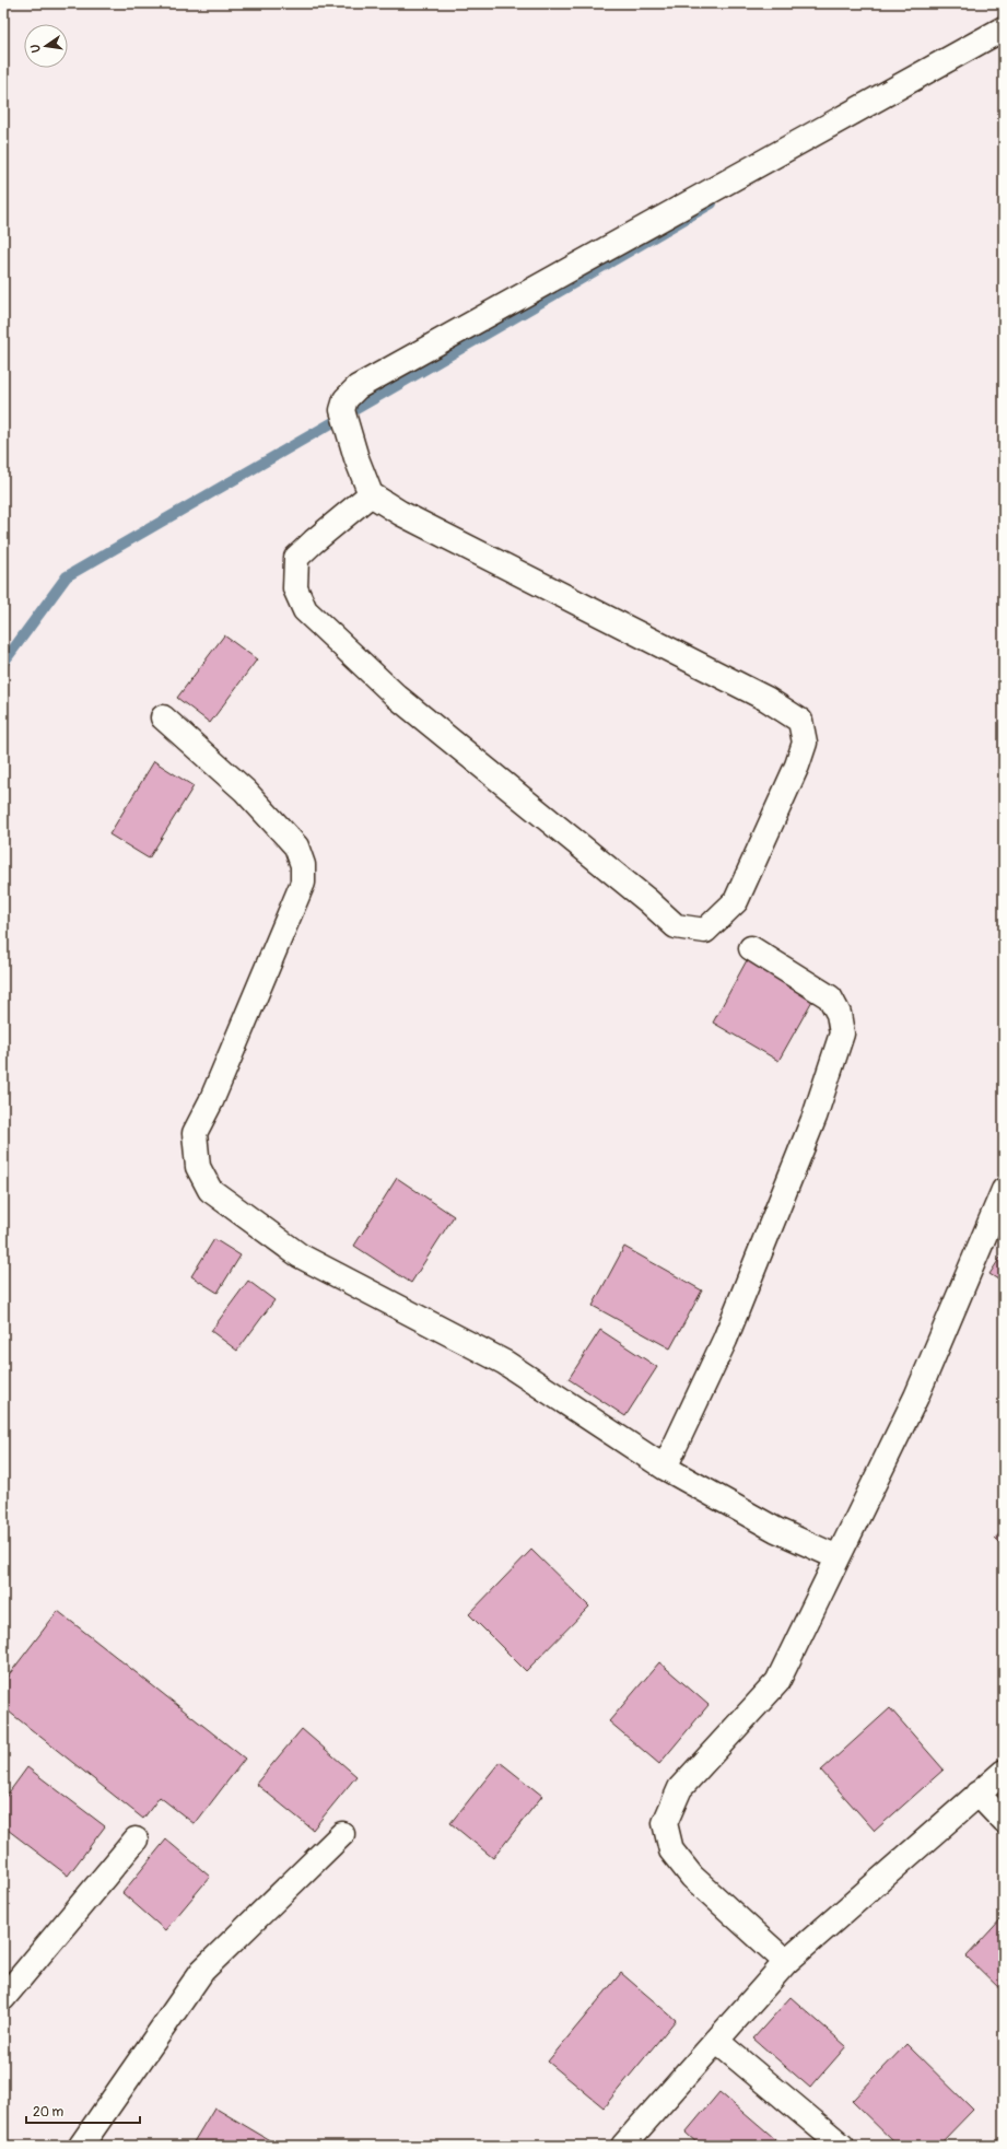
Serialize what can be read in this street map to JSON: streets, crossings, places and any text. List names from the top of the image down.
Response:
{
  "scale_bar": "20 m",
  "north": "left"
}
